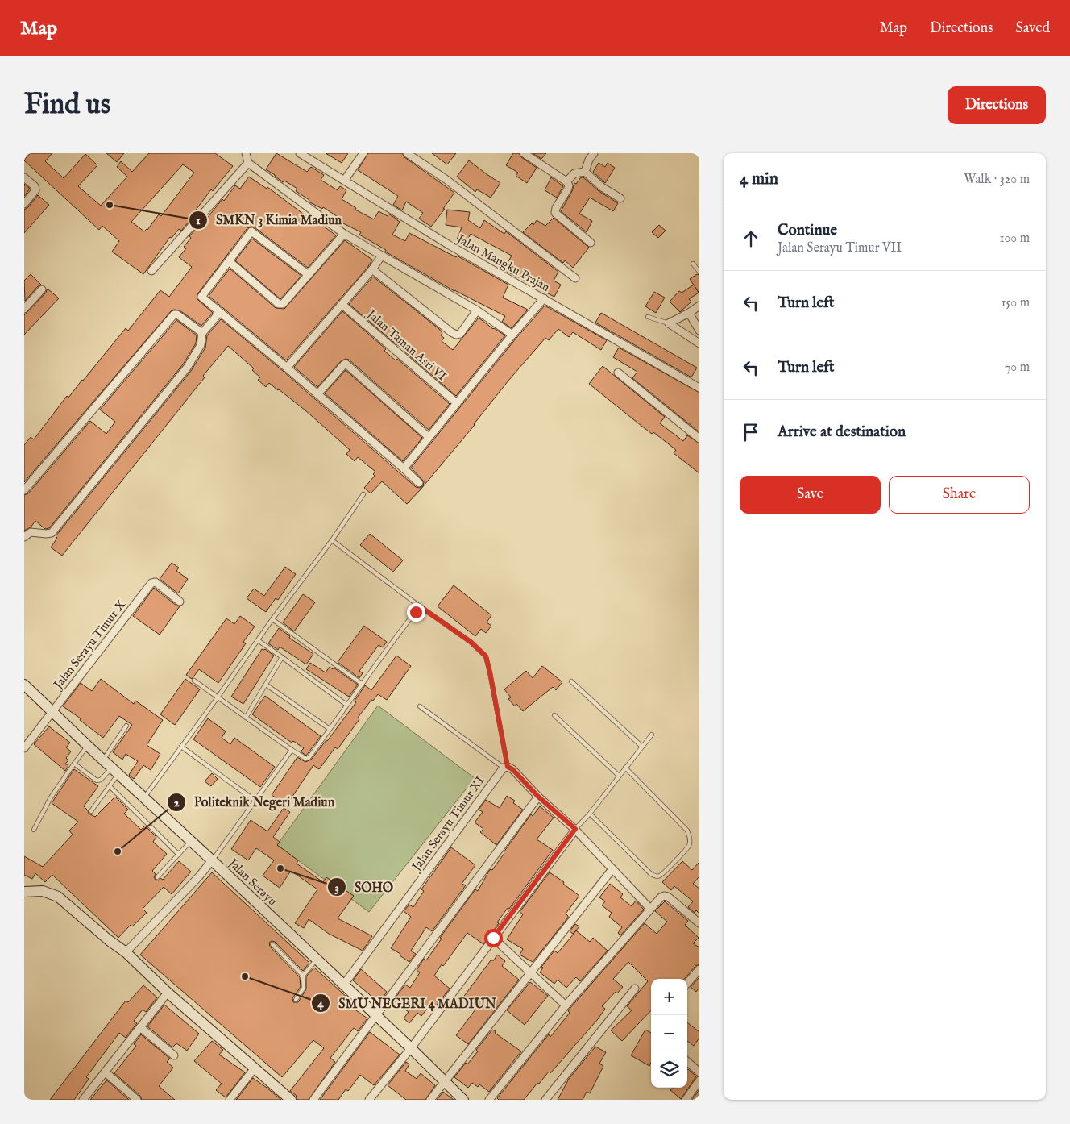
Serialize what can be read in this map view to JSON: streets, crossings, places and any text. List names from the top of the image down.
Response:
{
  "streets": {
    "main road": ["Jalan Serayu"],
    "street": [
      "Jalan Mangku Prajan",
      "Jalan Taman Asri VI",
      "Jalan Serayu Timur X",
      "Jalan Serayu Timur XI"
    ]
  },
  "crossings": [
    ["Jalan Serayu Timur X", "Jalan Serayu"],
    ["Jalan Serayu Timur XI", "Jalan Serayu"]
  ],
  "places": [
    "SMKN 3 Kimia Madiun",
    "Politeknik Negeri Madiun",
    "SOHO",
    "SMU NEGERI 4 MADIUN"
  ],
  "page": {
    "header": "Map",
    "nav": ["Map", "Directions", "Saved"],
    "buttons": [
      "Directions",
      ["Save", "Share"]
    ],
    "title": "Find us",
    "heading": ["4 min", "Walk · 320 m"],
    "list": [
      ["Continue", "Jalan Serayu Timur VII", "100 m"],
      ["Turn left", "150 m"],
      ["Turn left", "70 m"],
      "Arrive at destination"
    ],
    "map_buttons": ["+", "−"]
  }
}
